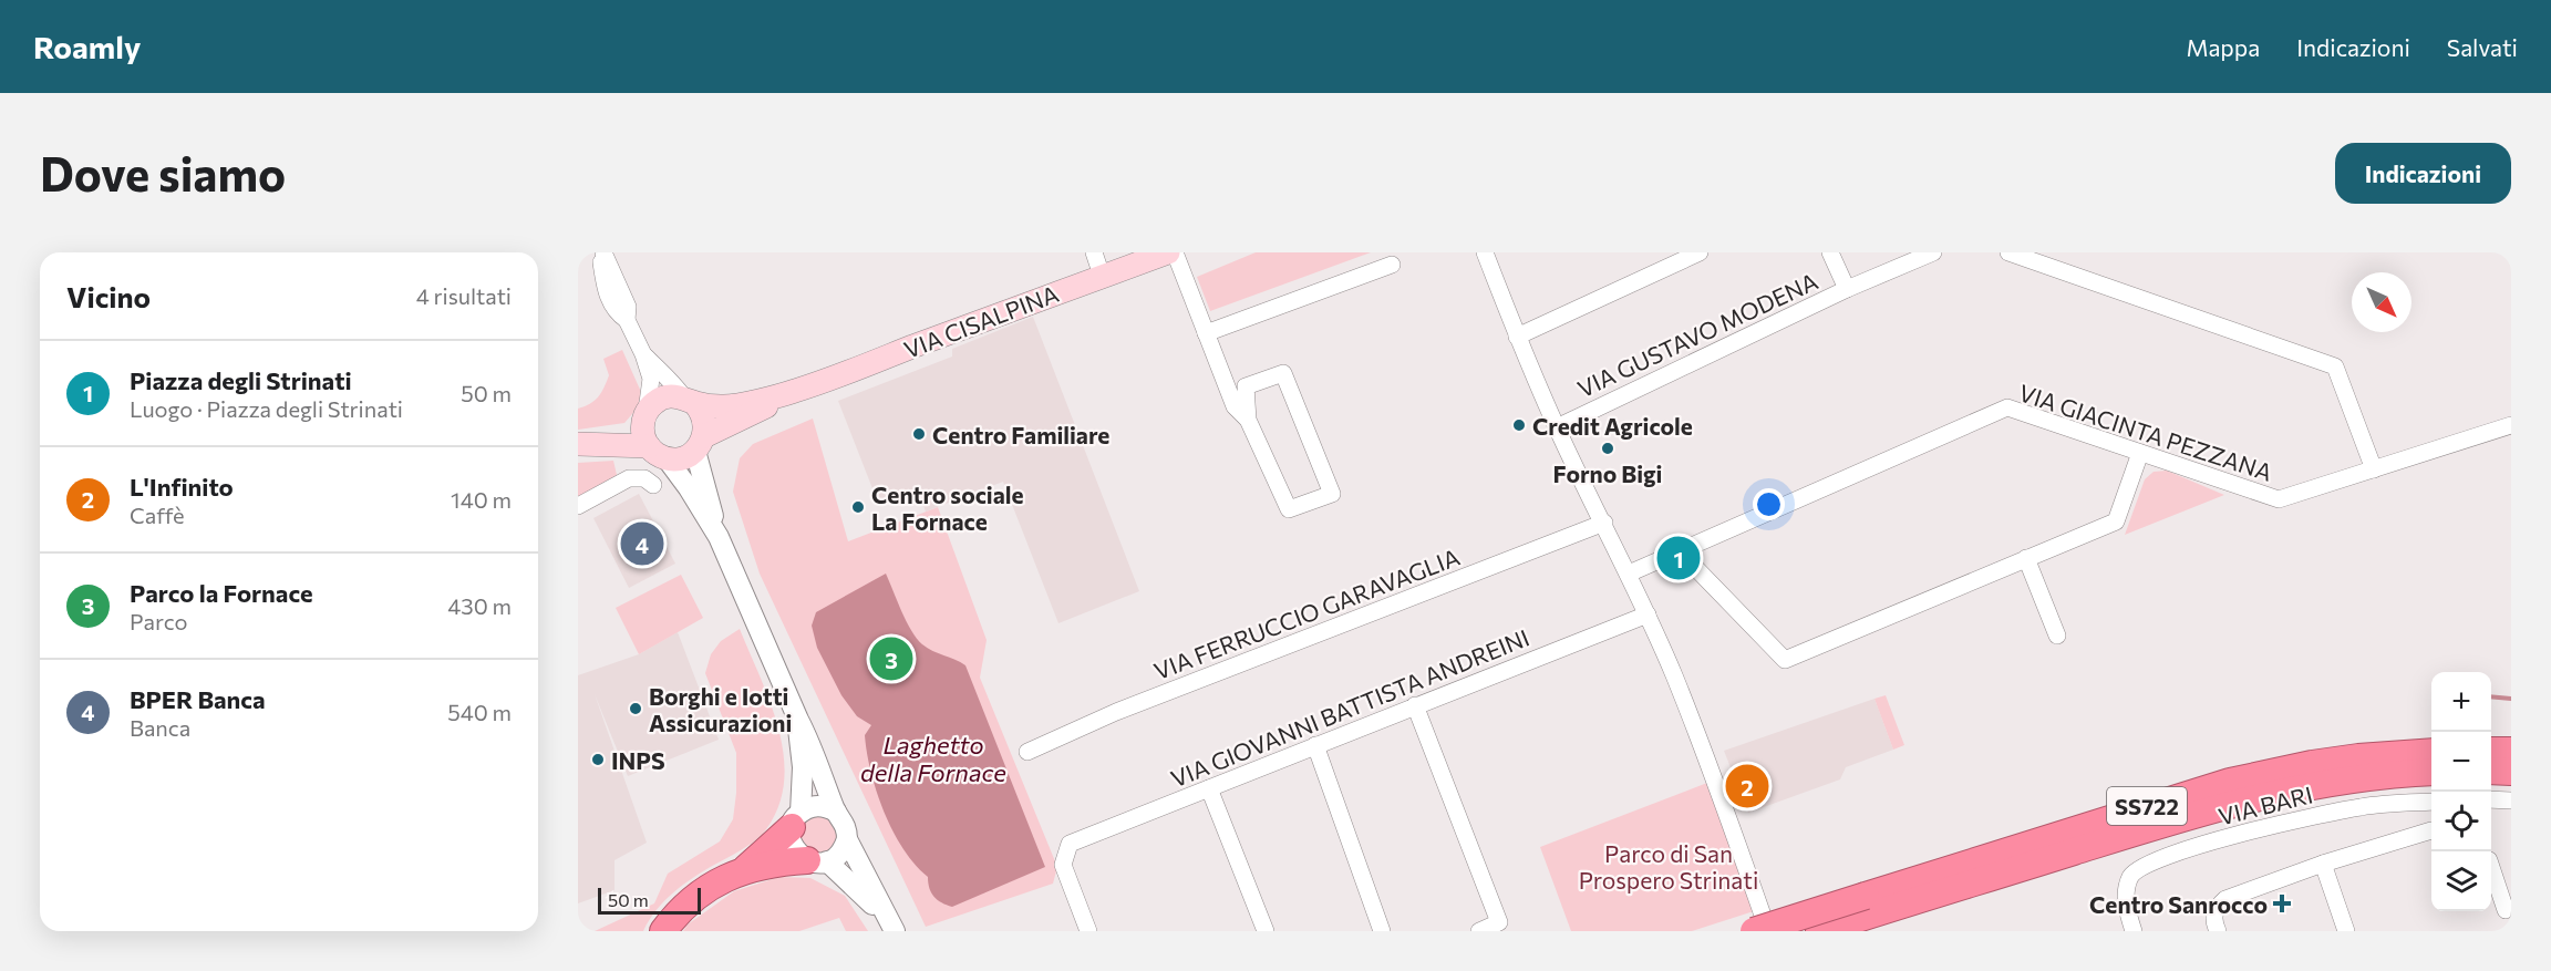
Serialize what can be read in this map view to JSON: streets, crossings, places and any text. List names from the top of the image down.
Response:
{
  "streets": {
    "highway": ["SS722"],
    "main road": ["VIA CISALPINA"],
    "street": [
      "VIA GUSTAVO MODENA",
      "VIA GIACINTA PEZZANA",
      "VIA FERRUCCIO GARAVAGLIA",
      "VIA GIOVANNI BATTISTA ANDREINI",
      "VIA BARI"
    ]
  },
  "water": ["Laghetto della Fornace"],
  "parks": ["Parco di San Prospero Strinati"],
  "places": {
    "other": [
      "Credit Agricole",
      "Centro Familiare",
      "Forno Bigi",
      "Centro sociale La Fornace",
      "Borghi e Iotti Assicurazioni",
      "INPS"
    ],
    "health": ["Centro Sanrocco"]
  },
  "scale_bar": "50 m",
  "north": "bottom right",
  "page": {
    "header": "Roamly",
    "nav": ["Mappa", "Indicazioni", "Salvati"],
    "buttons": "Indicazioni",
    "title": "Dove siamo",
    "heading": ["Vicino", "4 risultati"],
    "list": [
      {
        "mark": "1",
        "name": "Piazza degli Strinati",
        "note": "Luogo · Piazza degli Strinati",
        "value": "50 m"
      },
      {
        "mark": "2",
        "name": "L'Infinito",
        "note": "Caffè",
        "value": "140 m"
      },
      {
        "mark": "3",
        "name": "Parco la Fornace",
        "note": "Parco",
        "value": "430 m"
      },
      {
        "mark": "4",
        "name": "BPER Banca",
        "note": "Banca",
        "value": "540 m"
      }
    ],
    "pins": [
      "4",
      "1",
      "3",
      "2"
    ],
    "map_buttons": ["+", "−"],
    "scale": "50 m"
  }
}
